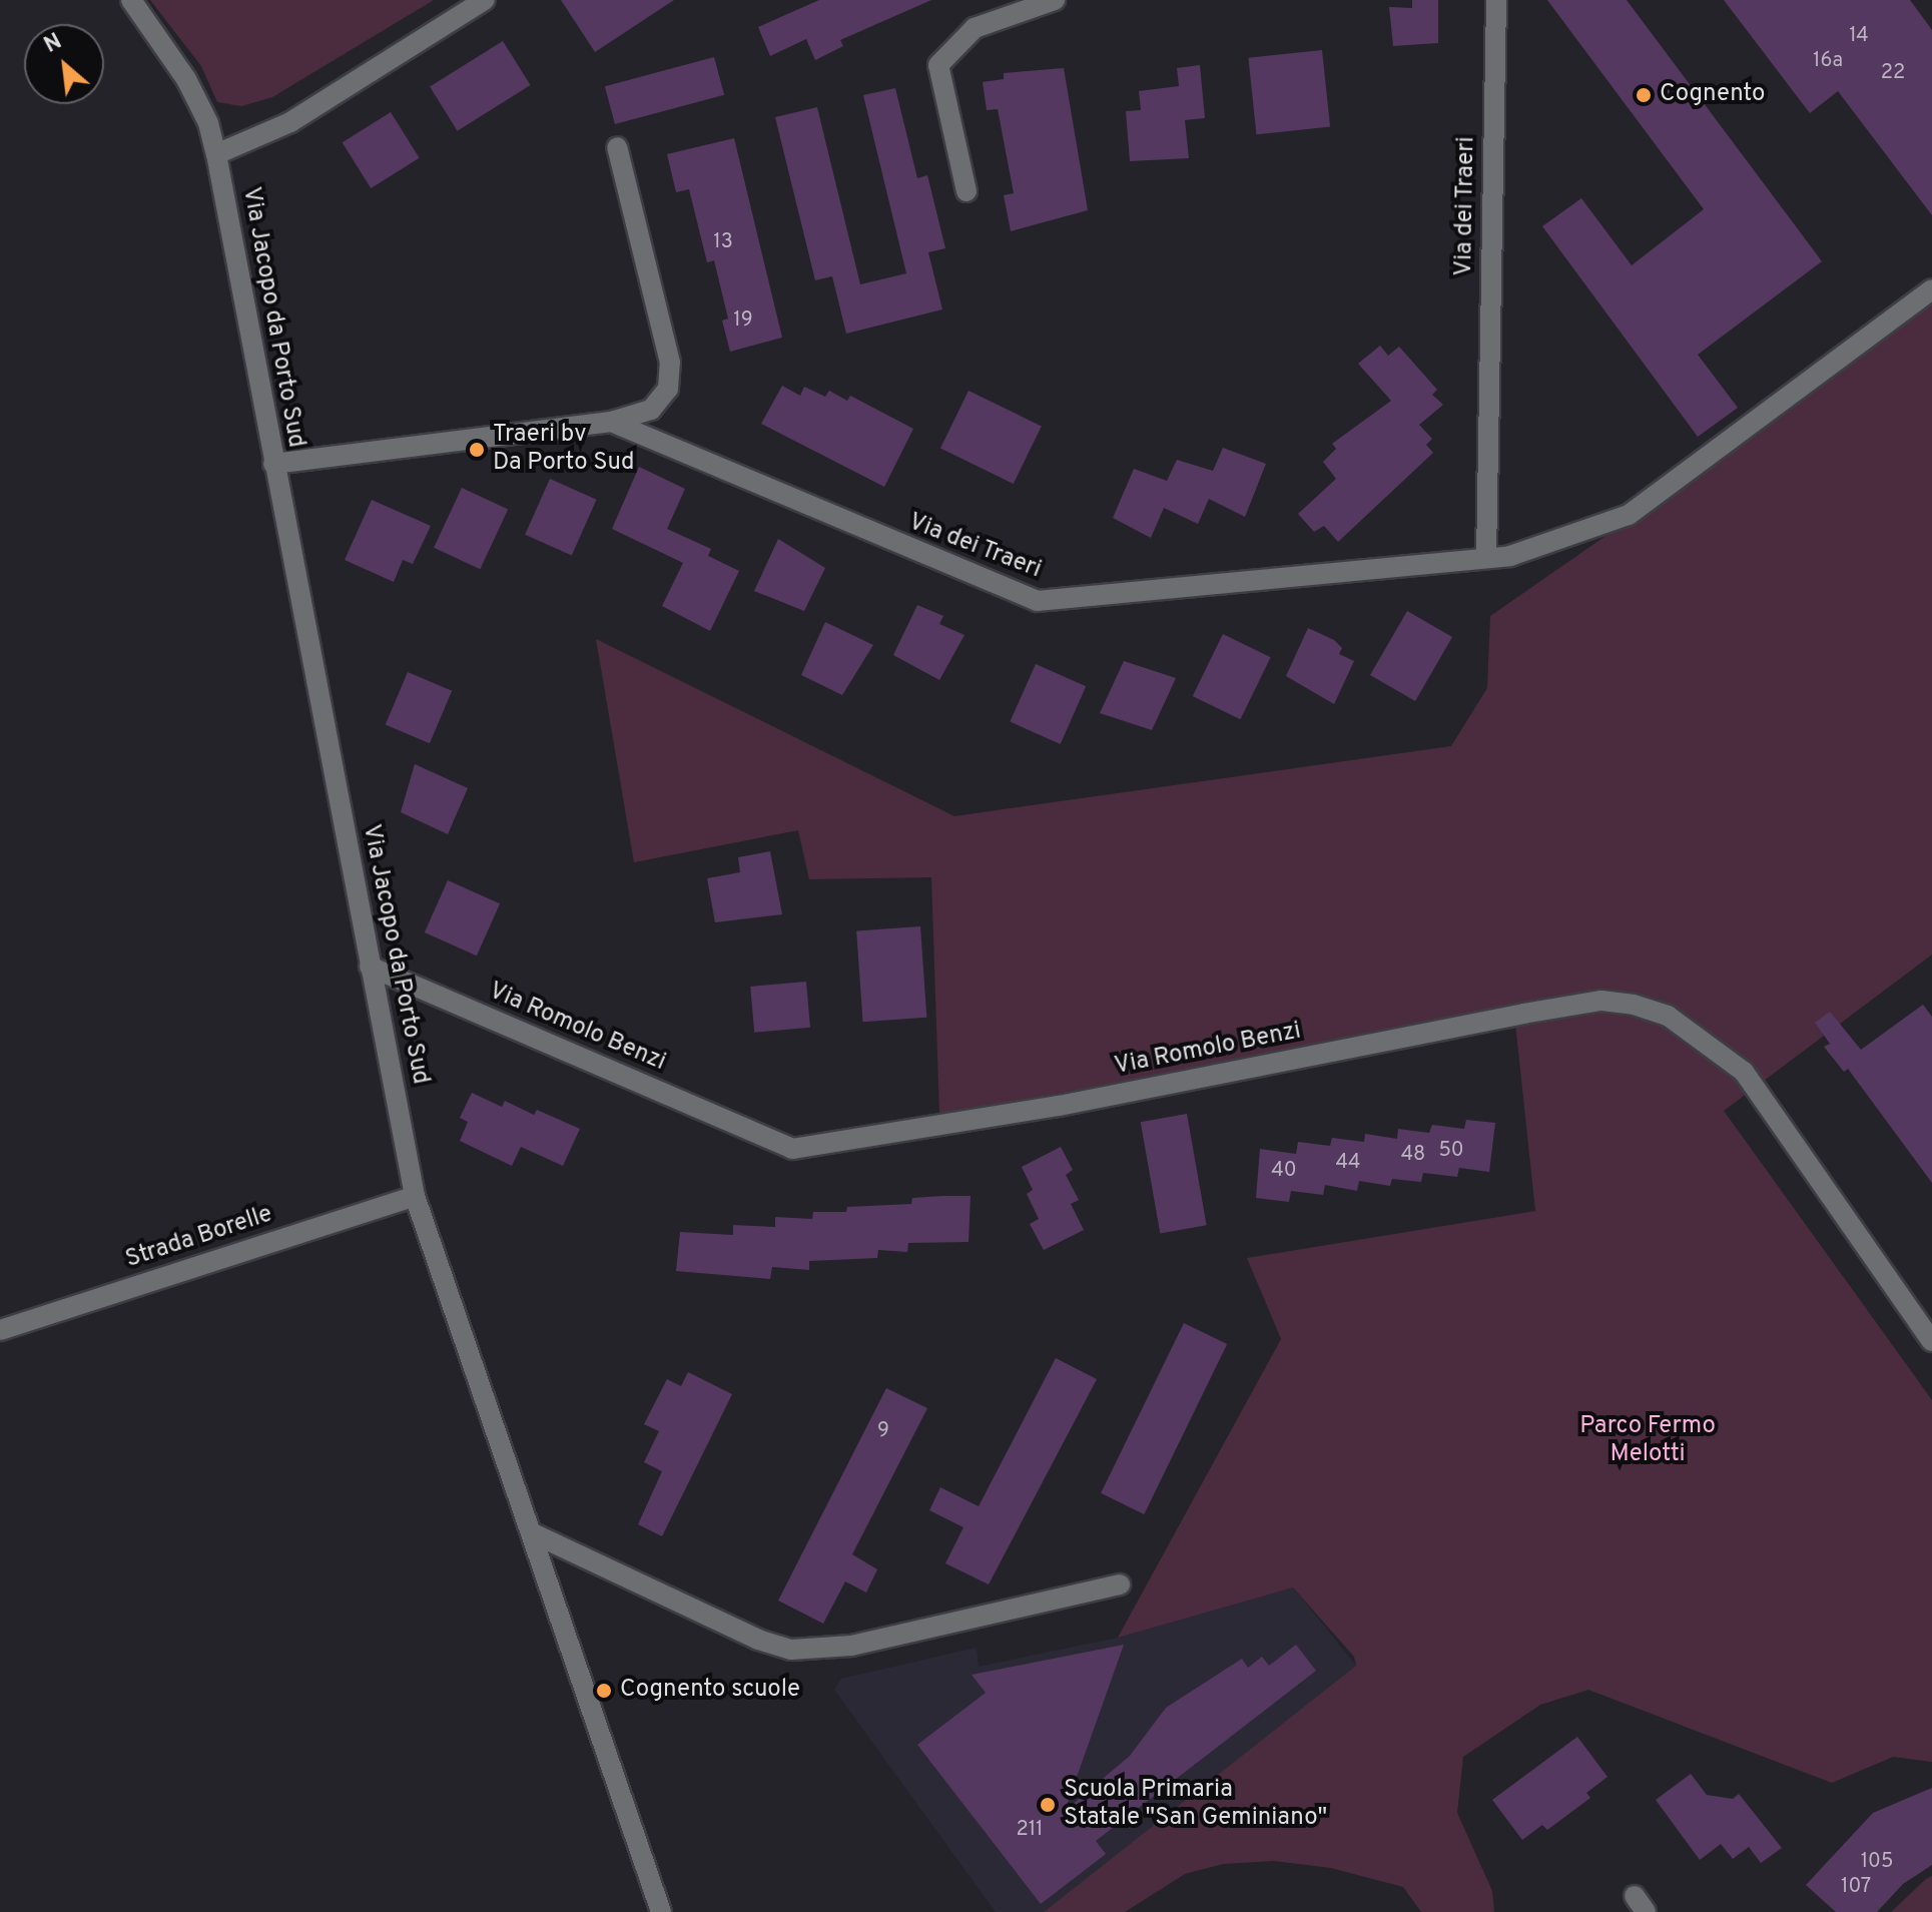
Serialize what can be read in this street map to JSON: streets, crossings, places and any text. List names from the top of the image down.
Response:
{
  "streets": {
    "street": [
      "Via dei Traeri",
      "Via Jacopo da Porto Sud",
      "Via Romolo Benzi",
      "Strada Borelle"
    ]
  },
  "crossings": [
    ["Via dei Traeri", "Via Jacopo da Porto Sud"],
    ["Via Jacopo da Porto Sud", "Via Romolo Benzi"],
    ["Via Jacopo da Porto Sud", "Strada Borelle"]
  ],
  "parks": ["Parco Fermo Melotti"],
  "places": [
    "Cognento",
    "Traeri bv Da Porto Sud",
    "Cognento scuole",
    "Scuola Primaria Statale \"San Geminiano\""
  ],
  "house_numbers": [
    "14",
    "16a",
    "22",
    "13",
    "19",
    "50",
    "48",
    "44",
    "40",
    "9",
    "211",
    "105",
    "107"
  ],
  "north": "top left"
}
